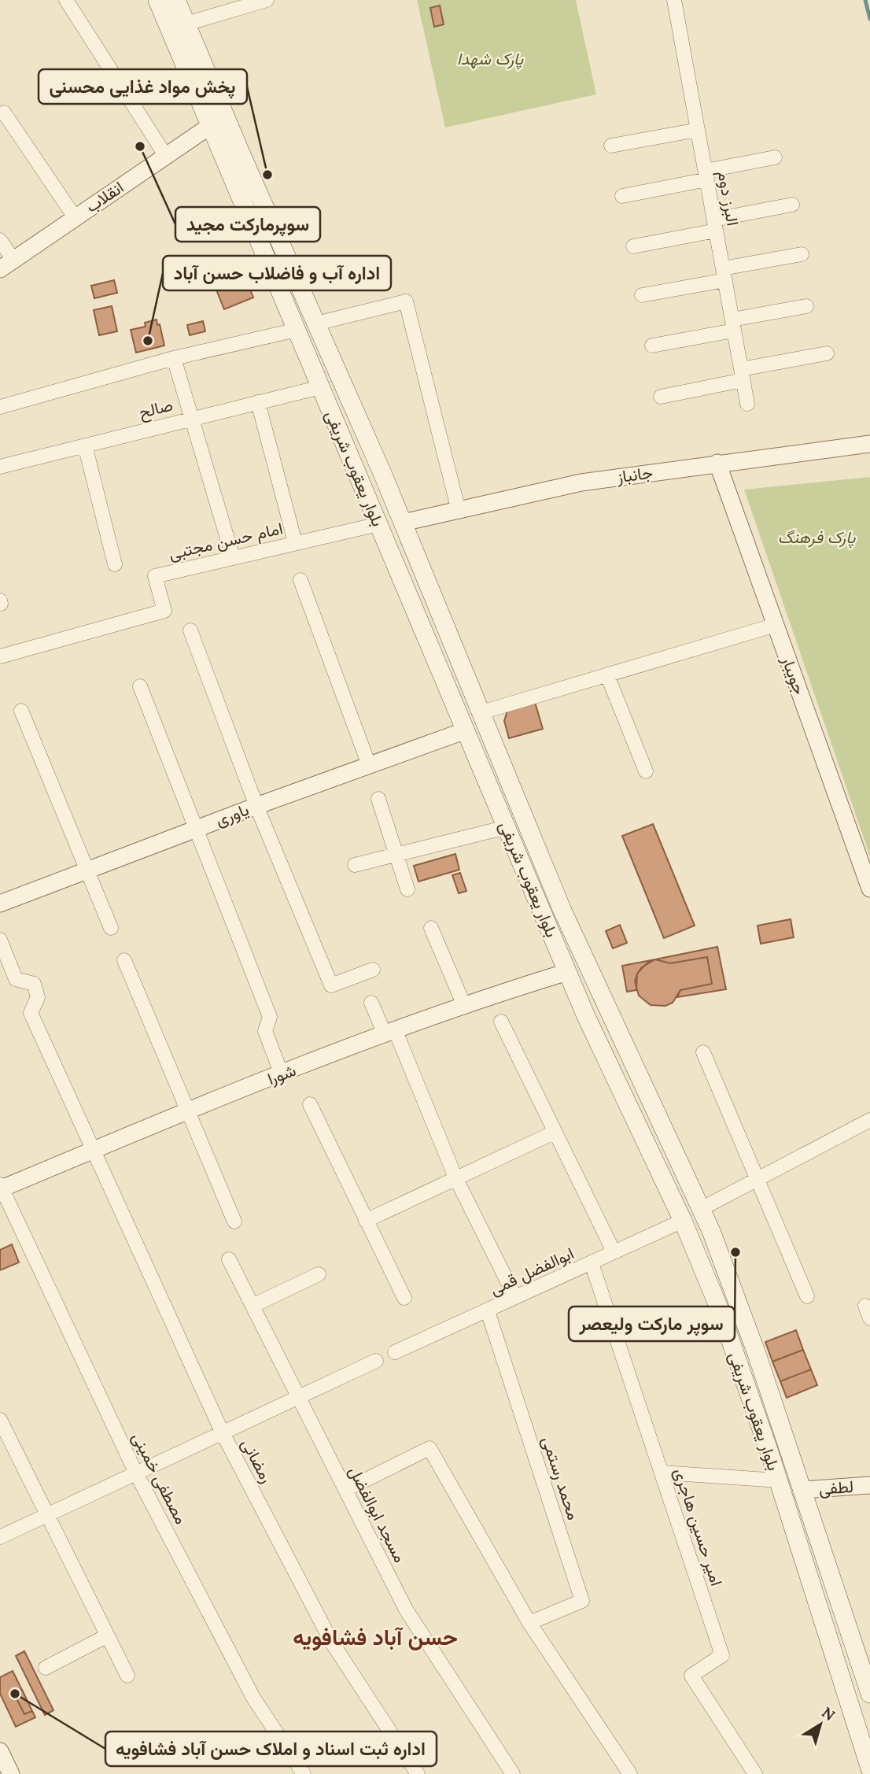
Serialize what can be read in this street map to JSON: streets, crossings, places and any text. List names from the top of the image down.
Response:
{
  "streets": {
    "main road": ["بلوار یعقوب شریفی"],
    "street": [
      "انقلاب",
      "البرز دوم",
      "صالح",
      "جانباز",
      "امام حسن مجتبی",
      "جویبار",
      "یاوری",
      "شورا",
      "ابوالفضل قمی",
      "رمضانی",
      "مصطفی خمینی",
      "محمد رستمی",
      "لطفی",
      "مسجد ابوالفضل",
      "امیر حسین هاجری"
    ]
  },
  "crossings": [
    ["انقلاب", "بلوار یعقوب شریفی"],
    ["صالح", "بلوار یعقوب شریفی"],
    ["بلوار یعقوب شریفی", "جانباز"],
    ["بلوار یعقوب شریفی", "امام حسن مجتبی"],
    ["بلوار یعقوب شریفی", "یاوری"],
    ["بلوار یعقوب شریفی", "شورا"],
    ["بلوار یعقوب شریفی", "ابوالفضل قمی"],
    ["بلوار یعقوب شریفی", "لطفی"],
    ["جانباز", "جویبار"],
    ["شورا", "رمضانی"],
    ["شورا", "مصطفی خمینی"],
    ["ابوالفضل قمی", "محمد رستمی"],
    ["ابوالفضل قمی", "امیر حسین هاجری"]
  ],
  "districts": ["حسن آباد فشافویه"],
  "parks": ["پارک شهدا", "پارک فرهنگ"],
  "places": [
    "سوپرمارکت مجید",
    "پخش مواد غذایی محسنی",
    "اداره آب و فاضلاب حسن آباد",
    "سوپر مارکت ولیعصر",
    "اداره ثبت اسناد و املاک حسن آباد فشافویه"
  ],
  "north": "top right"
}
